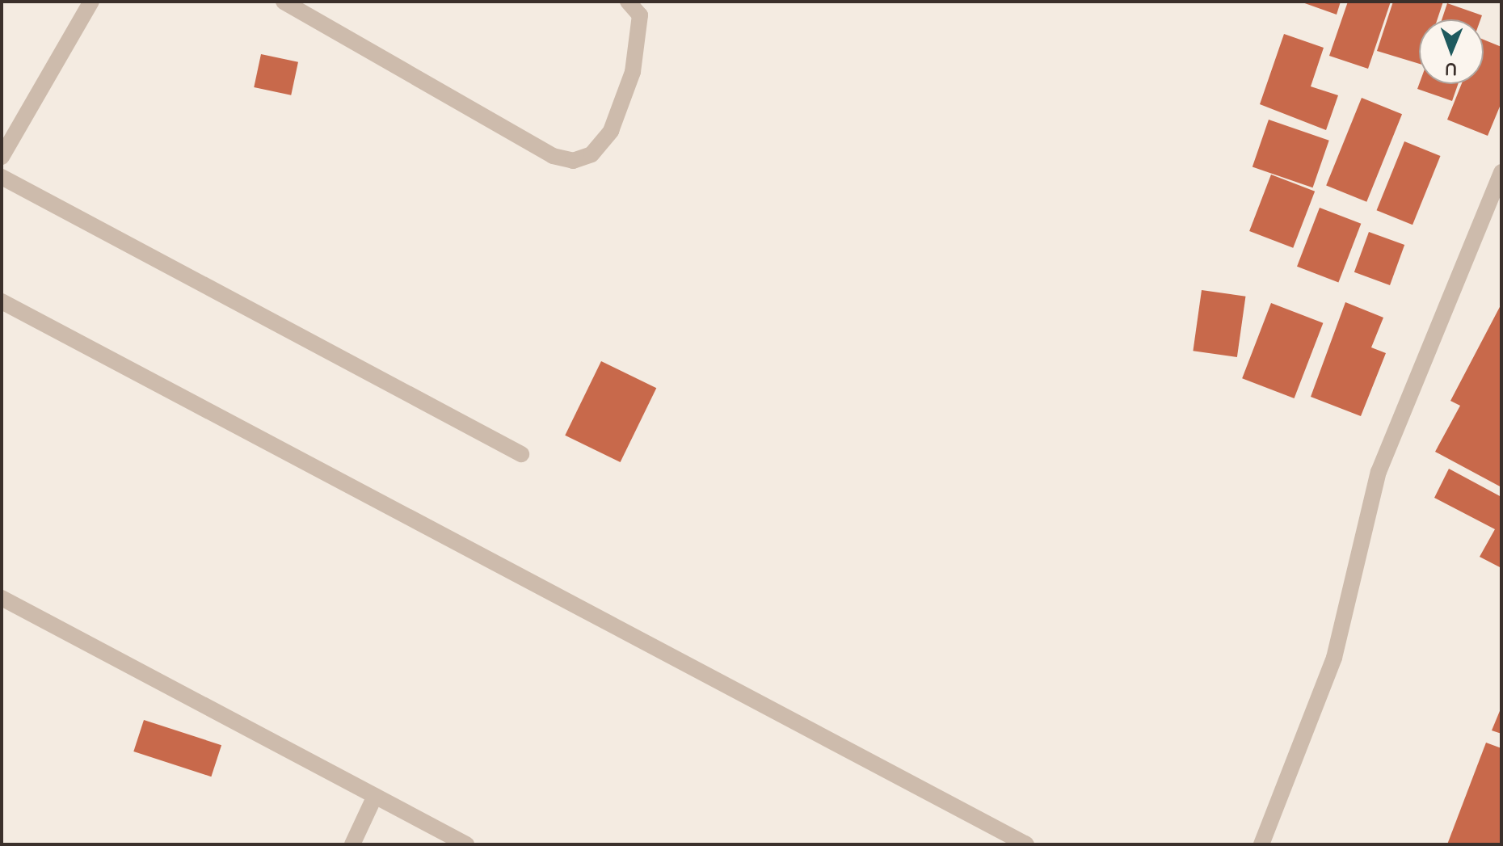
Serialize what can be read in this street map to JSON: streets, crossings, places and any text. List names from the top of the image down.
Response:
{
  "north": "bottom"
}
